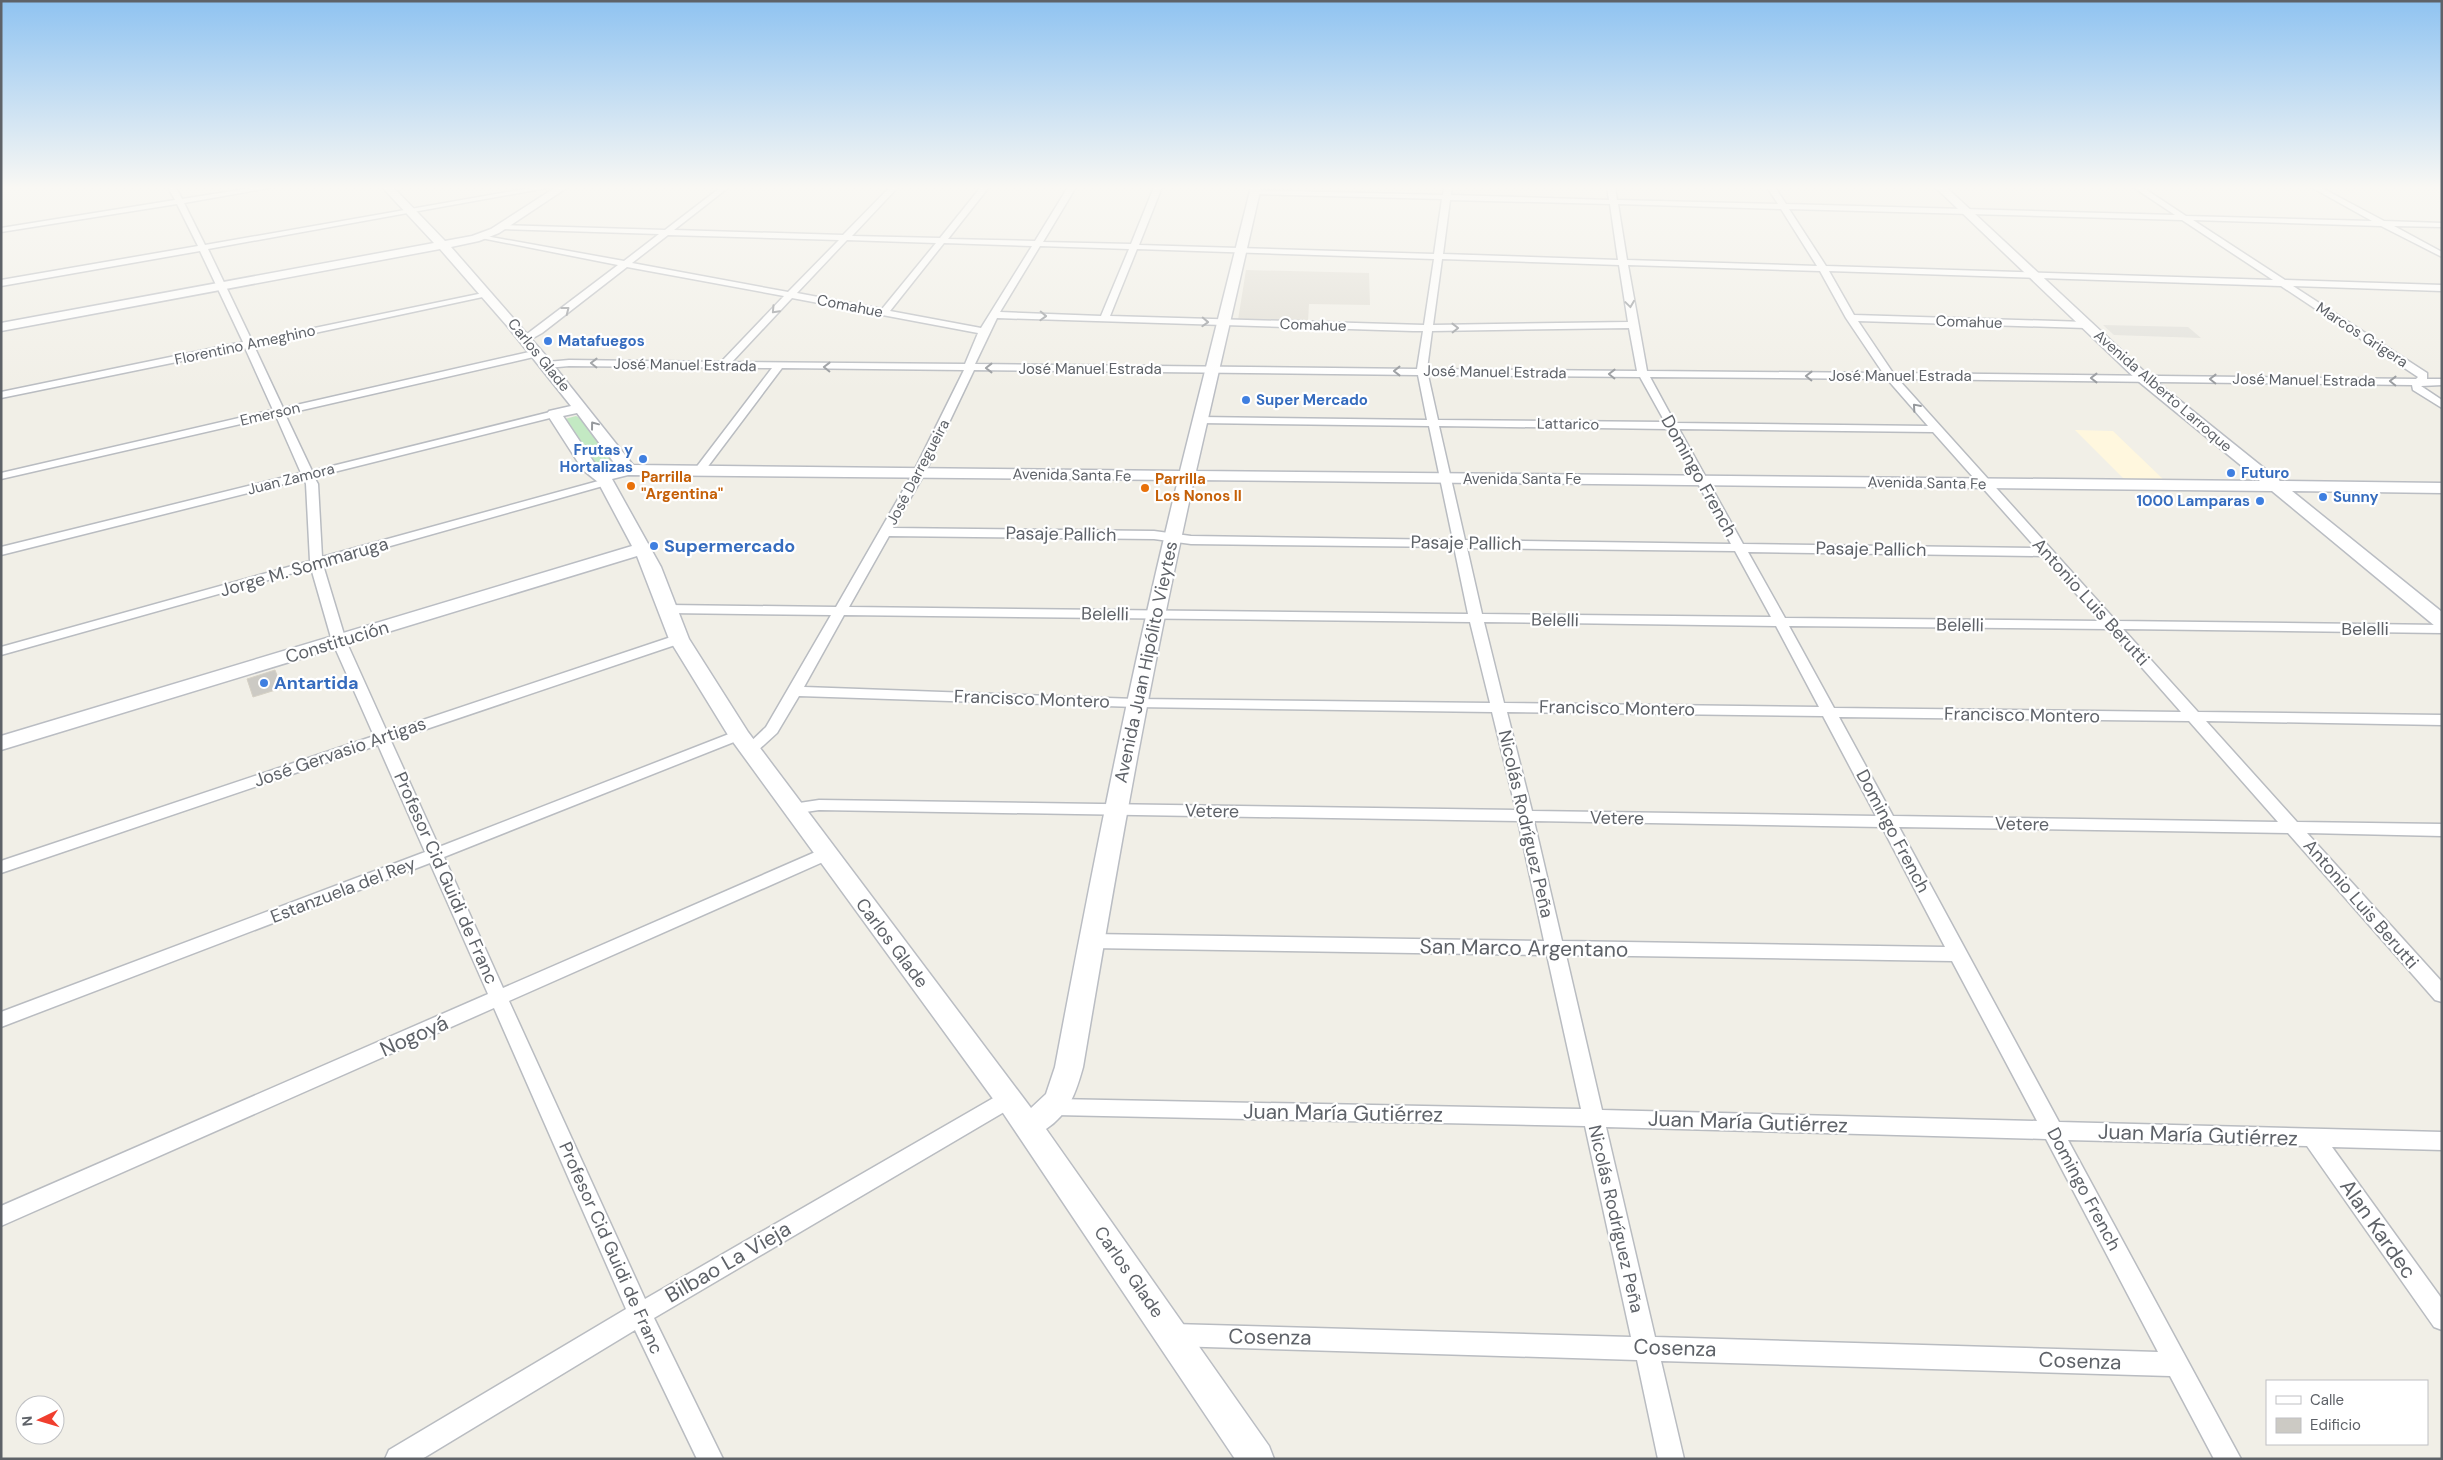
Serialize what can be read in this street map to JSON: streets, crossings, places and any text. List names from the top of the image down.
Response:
{
  "streets": {
    "street": [
      "Comahue",
      "Marcos Grigera",
      "Florentino Ameghino",
      "Carlos Glade",
      "José Manuel Estrada",
      "Avenida Alberto Larroque",
      "Emerson",
      "Lattarico",
      "José Darregueira",
      "Avenida Santa Fe",
      "Domingo French",
      "Juan Zamora",
      "Pasaje Pallich",
      "Jorge M. Sommaruga",
      "Antonio Luis Berutti",
      "Belelli",
      "Constitución",
      "Avenida Juan Hipólito Vieytes",
      "Francisco Montero",
      "José Gervasio Artigas",
      "Vetere",
      "Nicolás Rodríguez Peña",
      "Profesor Cid Guidi de Franc",
      "Estanzuela del Rey",
      "San Marco Argentano",
      "Nogoyá",
      "Juan María Gutiérrez",
      "Alan Kardec",
      "Bilbao La Vieja",
      "Cosenza"
    ]
  },
  "crossings": [
    ["Comahue", "Avenida Alberto Larroque"],
    ["Comahue", "José Darregueira"],
    ["Comahue", "Domingo French"],
    ["Comahue", "Antonio Luis Berutti"],
    ["Comahue", "Avenida Juan Hipólito Vieytes"],
    ["Comahue", "Nicolás Rodríguez Peña"],
    ["Marcos Grigera", "José Manuel Estrada"],
    ["Florentino Ameghino", "Carlos Glade"],
    ["Florentino Ameghino", "Profesor Cid Guidi de Franc"],
    ["Carlos Glade", "José Manuel Estrada"],
    ["Carlos Glade", "Emerson"],
    ["Carlos Glade", "José Darregueira"],
    ["Carlos Glade", "Avenida Santa Fe"],
    ["Carlos Glade", "Juan Zamora"],
    ["Carlos Glade", "Jorge M. Sommaruga"],
    ["Carlos Glade", "Belelli"],
    ["Carlos Glade", "Constitución"],
    ["Carlos Glade", "José Gervasio Artigas"],
    ["Carlos Glade", "Vetere"],
    ["Carlos Glade", "Estanzuela del Rey"],
    ["Carlos Glade", "Nogoyá"],
    ["Carlos Glade", "Bilbao La Vieja"],
    ["Carlos Glade", "Cosenza"],
    ["José Manuel Estrada", "Avenida Alberto Larroque"],
    ["José Manuel Estrada", "José Darregueira"],
    ["José Manuel Estrada", "Domingo French"],
    ["José Manuel Estrada", "Antonio Luis Berutti"],
    ["José Manuel Estrada", "Avenida Juan Hipólito Vieytes"],
    ["José Manuel Estrada", "Nicolás Rodríguez Peña"],
    ["Avenida Alberto Larroque", "Avenida Santa Fe"],
    ["Emerson", "Profesor Cid Guidi de Franc"],
    ["Lattarico", "Domingo French"],
    ["Lattarico", "Antonio Luis Berutti"],
    ["Lattarico", "Avenida Juan Hipólito Vieytes"],
    ["Lattarico", "Nicolás Rodríguez Peña"],
    ["José Darregueira", "Avenida Santa Fe"],
    ["José Darregueira", "Pasaje Pallich"],
    ["José Darregueira", "Belelli"],
    ["José Darregueira", "Francisco Montero"],
    ["José Darregueira", "Estanzuela del Rey"],
    ["Avenida Santa Fe", "Domingo French"],
    ["Avenida Santa Fe", "Jorge M. Sommaruga"],
    ["Avenida Santa Fe", "Antonio Luis Berutti"],
    ["Avenida Santa Fe", "Avenida Juan Hipólito Vieytes"],
    ["Avenida Santa Fe", "Nicolás Rodríguez Peña"],
    ["Domingo French", "Pasaje Pallich"],
    ["Domingo French", "Belelli"],
    ["Domingo French", "Francisco Montero"],
    ["Domingo French", "Vetere"],
    ["Domingo French", "San Marco Argentano"],
    ["Domingo French", "Juan María Gutiérrez"],
    ["Domingo French", "Cosenza"],
    ["Juan Zamora", "Profesor Cid Guidi de Franc"],
    ["Pasaje Pallich", "Antonio Luis Berutti"],
    ["Pasaje Pallich", "Avenida Juan Hipólito Vieytes"],
    ["Pasaje Pallich", "Nicolás Rodríguez Peña"],
    ["Jorge M. Sommaruga", "Profesor Cid Guidi de Franc"],
    ["Antonio Luis Berutti", "Belelli"],
    ["Antonio Luis Berutti", "Francisco Montero"],
    ["Antonio Luis Berutti", "Vetere"],
    ["Belelli", "Avenida Juan Hipólito Vieytes"],
    ["Belelli", "Nicolás Rodríguez Peña"],
    ["Constitución", "Profesor Cid Guidi de Franc"],
    ["Avenida Juan Hipólito Vieytes", "Francisco Montero"],
    ["Avenida Juan Hipólito Vieytes", "Vetere"],
    ["Avenida Juan Hipólito Vieytes", "San Marco Argentano"],
    ["Avenida Juan Hipólito Vieytes", "Juan María Gutiérrez"],
    ["Francisco Montero", "Nicolás Rodríguez Peña"],
    ["José Gervasio Artigas", "Profesor Cid Guidi de Franc"],
    ["Vetere", "Nicolás Rodríguez Peña"],
    ["Nicolás Rodríguez Peña", "San Marco Argentano"],
    ["Nicolás Rodríguez Peña", "Juan María Gutiérrez"],
    ["Nicolás Rodríguez Peña", "Cosenza"],
    ["Profesor Cid Guidi de Franc", "Estanzuela del Rey"],
    ["Profesor Cid Guidi de Franc", "Nogoyá"],
    ["Profesor Cid Guidi de Franc", "Bilbao La Vieja"],
    ["Juan María Gutiérrez", "Alan Kardec"]
  ],
  "places": [
    "Matafuegos",
    "Super Mercado",
    "Frutas y Hortalizas",
    "Futuro",
    "Parrilla \"Argentina\"",
    "Parrilla Los Nonos ll",
    "Sunny",
    "1000 Lamparas",
    "Supermercado",
    "Antartida"
  ],
  "legend": ["Calle", "Edificio"],
  "north": "left"
}
